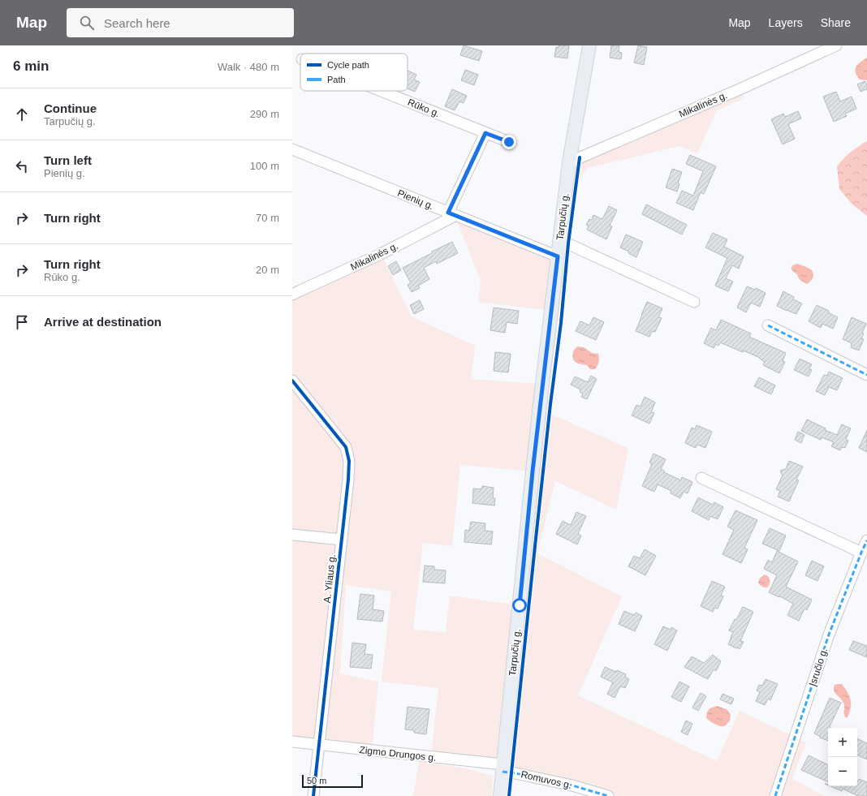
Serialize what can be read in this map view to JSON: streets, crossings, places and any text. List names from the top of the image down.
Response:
{
  "streets": {
    "main road": ["Tarpučių g."],
    "street": [
      "Mikalinės g.",
      "Rūko g.",
      "Pienių g.",
      "A. Yliaus g.",
      "Įsručio g.",
      "Zigmo Drungos g.",
      "Romuvos g."
    ]
  },
  "crossings": [
    ["Mikalinės g.", "Pienių g."],
    ["Mikalinės g.", "Tarpučių g."],
    ["Pienių g.", "Tarpučių g."],
    ["Tarpučių g.", "Zigmo Drungos g."],
    ["Tarpučių g.", "Romuvos g."],
    ["A. Yliaus g.", "Zigmo Drungos g."],
    ["Zigmo Drungos g.", "Romuvos g."]
  ],
  "legend": ["Cycle path", "Path"],
  "scale_bar": "50 m",
  "page": {
    "header": "Map",
    "search": "Search here",
    "nav": ["Map", "Layers", "Share"],
    "heading": ["6 min", "Walk · 480 m"],
    "list": [
      ["Continue", "Tarpučių g.", "290 m"],
      ["Turn left", "Pienių g.", "100 m"],
      ["Turn right", "70 m"],
      ["Turn right", "Rūko g.", "20 m"],
      "Arrive at destination"
    ],
    "map_buttons": ["+", "−"],
    "scale": "50 m"
  }
}
